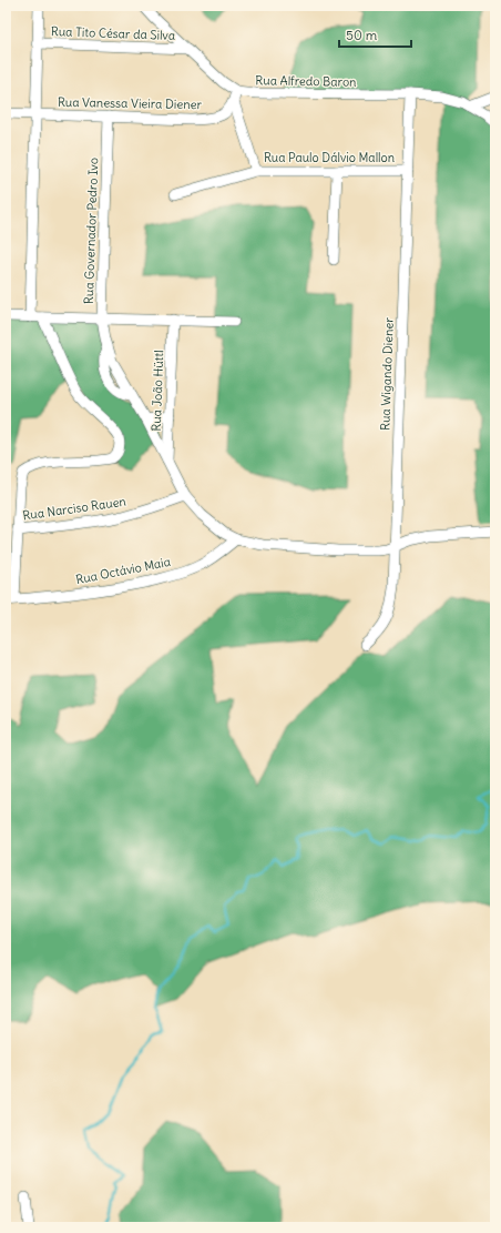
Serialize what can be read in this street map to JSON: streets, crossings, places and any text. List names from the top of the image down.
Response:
{
  "streets": {
    "street": [
      "Rua Tito César da Silva",
      "Rua Alfredo Baron",
      "Rua Vanessa Vieira Diener",
      "Rua Paulo Dálvio Mallon",
      "Rua Governador Pedro Ivo",
      "Rua Wigando Diener",
      "Rua João Hüttl",
      "Rua Narciso Rauen",
      "Rua Octávio Maia"
    ]
  },
  "crossings": [
    ["Rua Alfredo Baron", "Rua Wigando Diener"],
    ["Rua Vanessa Vieira Diener", "Rua Governador Pedro Ivo"],
    ["Rua Paulo Dálvio Mallon", "Rua Wigando Diener"],
    ["Rua Governador Pedro Ivo", "Rua Wigando Diener"],
    ["Rua Governador Pedro Ivo", "Rua João Hüttl"],
    ["Rua Governador Pedro Ivo", "Rua Narciso Rauen"],
    ["Rua Governador Pedro Ivo", "Rua Octávio Maia"]
  ],
  "scale_bar": "50 m"
}
